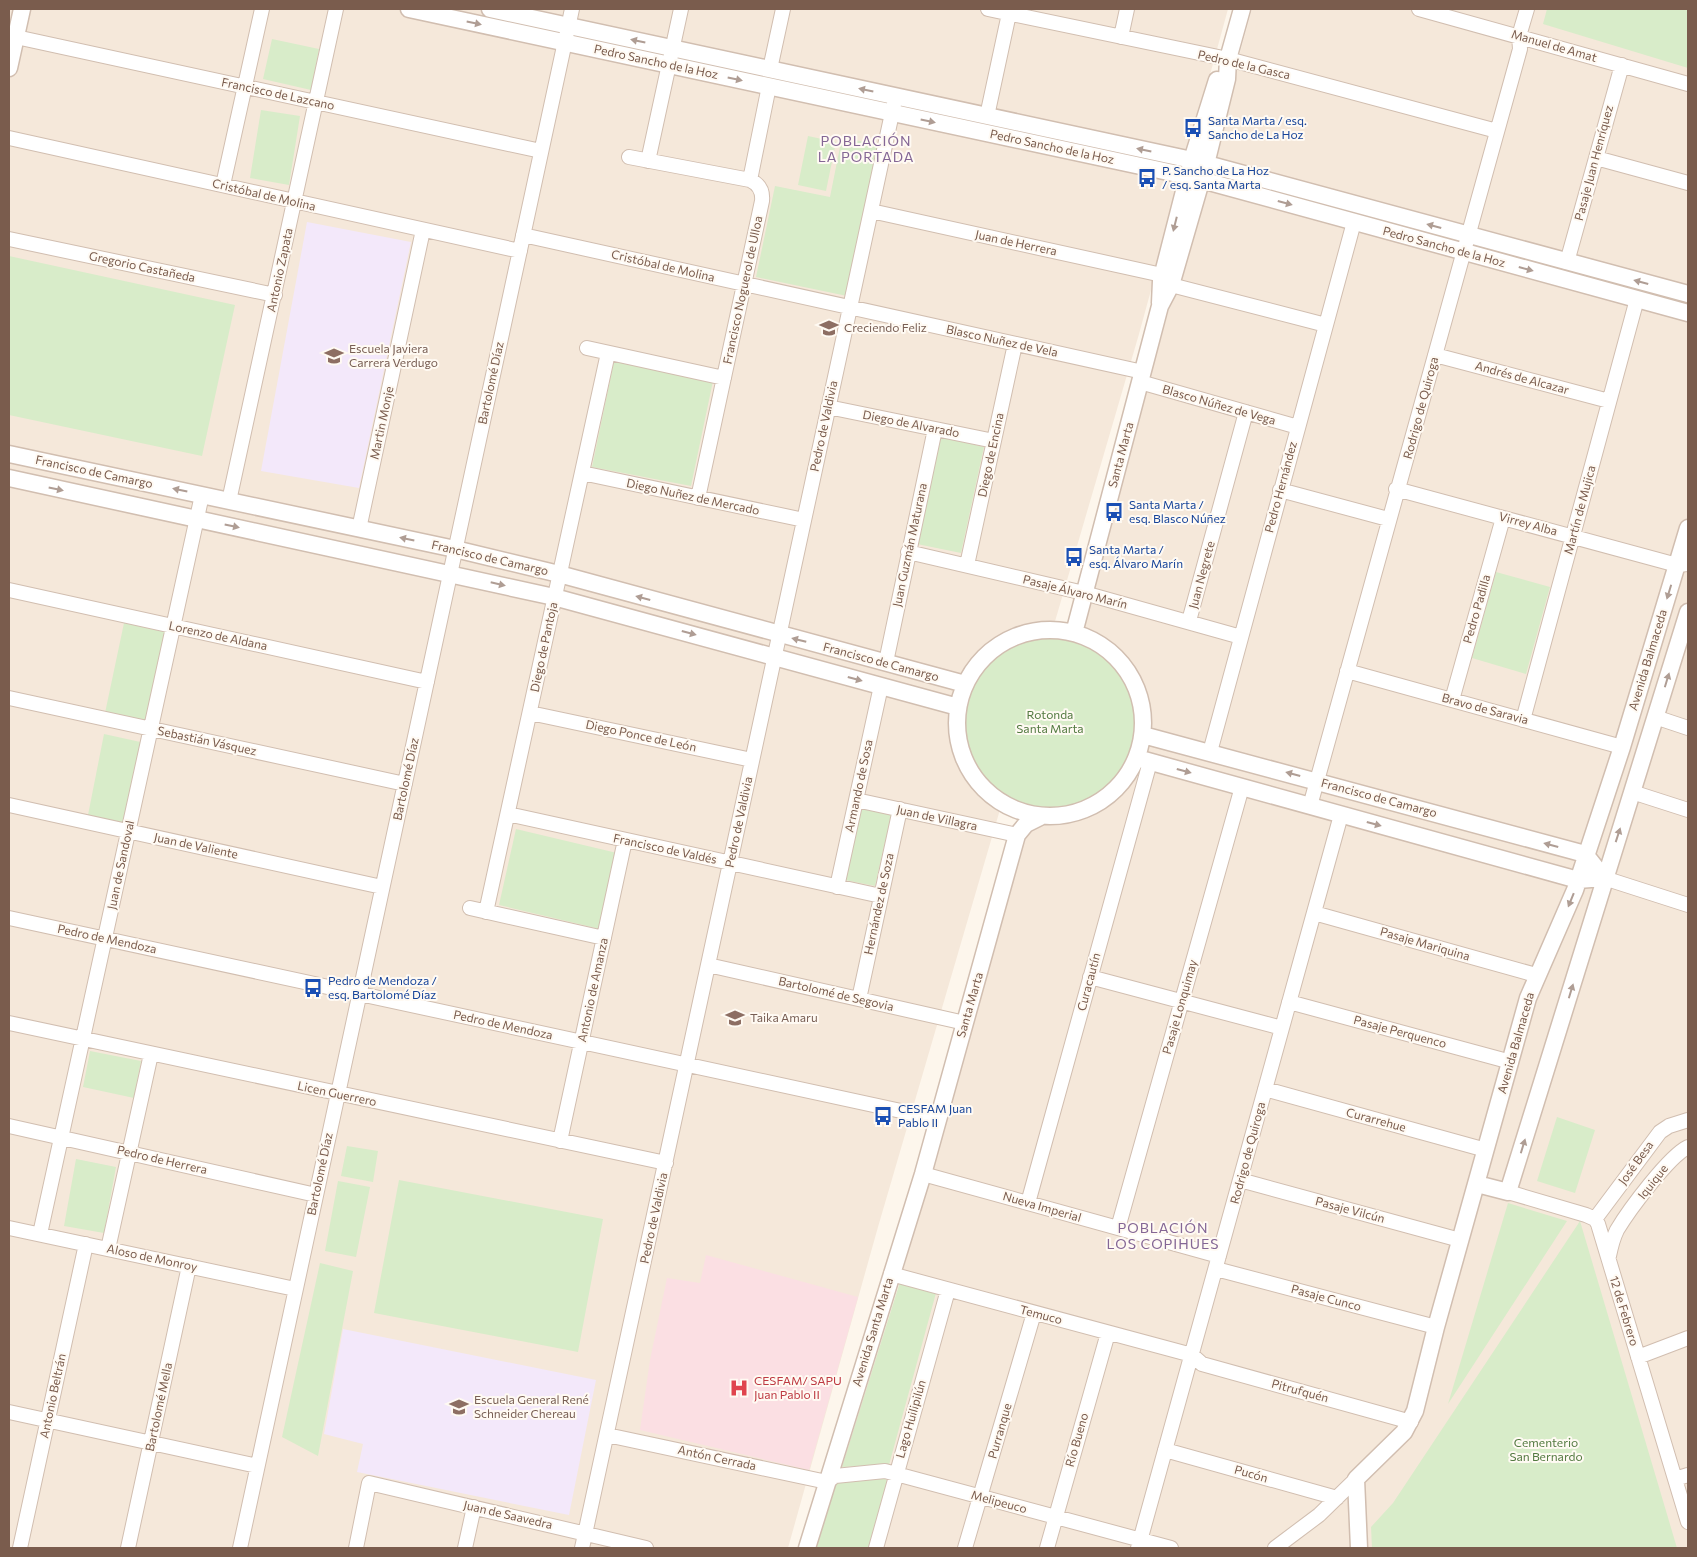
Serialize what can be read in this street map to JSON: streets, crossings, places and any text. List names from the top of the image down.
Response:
{
  "streets": {
    "street": [
      "Manuel de Amat",
      "Pedro Sancho de la Hoz",
      "Pedro de la Gasca",
      "Francisco de Lazcano",
      "Pasaje Juan Henríquez",
      "Cristóbal de Molina",
      "Juan de Herrera",
      "Gregorio Castañeda",
      "Antonio Zapata",
      "Francisco Noguerol de Ulloa",
      "Blasco Nuñez de Vela",
      "Andrés de Alcazar",
      "Bartolomé Díaz",
      "Blasco Núñez de Vega",
      "Rodrigo de Quiroga",
      "Martin Monje",
      "Diego de Alvarado",
      "Pedro de Valdivia",
      "Diego de Encina",
      "Santa Marta",
      "Francisco de Camargo",
      "Pedro Hernández",
      "Diego Nuñez de Mercado",
      "Martín de Mujica",
      "Virrey Alba",
      "Juan Guzmán Maturana",
      "Juan Negrete",
      "Pasaje Álvaro Marín",
      "Pedro Padilla",
      "Lorenzo de Aldana",
      "Diego de Pantoja",
      "Avenida Balmaceda",
      "Bravo de Saravia",
      "Diego Ponce de León",
      "Sebastián Vásquez",
      "Armando de Sosa",
      "Juan de Villagra",
      "Juan de Valiente",
      "Francisco de Valdés",
      "Juan de Sandoval",
      "Hernández de Soza",
      "Pedro de Mendoza",
      "Pasaje Mariquina",
      "Curacautín",
      "Antonio de Amanza",
      "Bartolomé de Segovia",
      "Pasaje Lonquimay",
      "Pasaje Perquenco",
      "Licen Guerrero",
      "Curarrehue",
      "Pedro de Herrera",
      "José Besa",
      "Iquique",
      "Nueva Imperial",
      "Pasaje Vilcún",
      "Aloso de Monroy",
      "Pasaje Cunco",
      "12 de Febrero",
      "Temuco",
      "Avenida Santa Marta",
      "Pitrufquén",
      "Antonio Beltrán",
      "Bartolomé Mella",
      "Lago Huilipilún",
      "Purranque",
      "Río Bueno",
      "Antón Cerrada",
      "Pucón",
      "Melipeuco",
      "Juan de Saavedra"
    ]
  },
  "crossings": [
    ["Manuel de Amat", "Pasaje Juan Henríquez"],
    ["Manuel de Amat", "Rodrigo de Quiroga"],
    ["Pedro Sancho de la Hoz", "Pasaje Juan Henríquez"],
    ["Pedro Sancho de la Hoz", "Bartolomé Díaz"],
    ["Pedro Sancho de la Hoz", "Rodrigo de Quiroga"],
    ["Pedro Sancho de la Hoz", "Pedro de Valdivia"],
    ["Pedro Sancho de la Hoz", "Santa Marta"],
    ["Pedro Sancho de la Hoz", "Pedro Hernández"],
    ["Pedro Sancho de la Hoz", "Martín de Mujica"],
    ["Pedro de la Gasca", "Rodrigo de Quiroga"],
    ["Pedro de la Gasca", "Santa Marta"],
    ["Francisco de Lazcano", "Antonio Zapata"],
    ["Francisco de Lazcano", "Bartolomé Díaz"],
    ["Cristóbal de Molina", "Antonio Zapata"],
    ["Cristóbal de Molina", "Francisco Noguerol de Ulloa"],
    ["Cristóbal de Molina", "Blasco Nuñez de Vela"],
    ["Cristóbal de Molina", "Bartolomé Díaz"],
    ["Cristóbal de Molina", "Martin Monje"],
    ["Juan de Herrera", "Pedro de Valdivia"],
    ["Juan de Herrera", "Santa Marta"],
    ["Juan de Herrera", "Pedro Hernández"],
    ["Gregorio Castañeda", "Antonio Zapata"],
    ["Antonio Zapata", "Francisco de Camargo"],
    ["Francisco Noguerol de Ulloa", "Blasco Nuñez de Vela"],
    ["Francisco Noguerol de Ulloa", "Diego Nuñez de Mercado"],
    ["Blasco Nuñez de Vela", "Blasco Núñez de Vega"],
    ["Blasco Nuñez de Vela", "Pedro de Valdivia"],
    ["Blasco Nuñez de Vela", "Diego de Encina"],
    ["Blasco Nuñez de Vela", "Santa Marta"],
    ["Andrés de Alcazar", "Rodrigo de Quiroga"],
    ["Andrés de Alcazar", "Martín de Mujica"],
    ["Bartolomé Díaz", "Francisco de Camargo"],
    ["Bartolomé Díaz", "Lorenzo de Aldana"],
    ["Bartolomé Díaz", "Sebastián Vásquez"],
    ["Bartolomé Díaz", "Juan de Valiente"],
    ["Bartolomé Díaz", "Pedro de Mendoza"],
    ["Bartolomé Díaz", "Licen Guerrero"],
    ["Bartolomé Díaz", "Pedro de Herrera"],
    ["Bartolomé Díaz", "Aloso de Monroy"],
    ["Blasco Núñez de Vega", "Santa Marta"],
    ["Blasco Núñez de Vega", "Pedro Hernández"],
    ["Blasco Núñez de Vega", "Juan Negrete"],
    ["Rodrigo de Quiroga", "Francisco de Camargo"],
    ["Rodrigo de Quiroga", "Virrey Alba"],
    ["Rodrigo de Quiroga", "Bravo de Saravia"],
    ["Rodrigo de Quiroga", "Pasaje Mariquina"],
    ["Rodrigo de Quiroga", "Pasaje Perquenco"],
    ["Rodrigo de Quiroga", "Curarrehue"],
    ["Rodrigo de Quiroga", "Nueva Imperial"],
    ["Rodrigo de Quiroga", "Pasaje Vilcún"],
    ["Rodrigo de Quiroga", "Pasaje Cunco"],
    ["Rodrigo de Quiroga", "Temuco"],
    ["Rodrigo de Quiroga", "Pitrufquén"],
    ["Rodrigo de Quiroga", "Pucón"],
    ["Rodrigo de Quiroga", "Melipeuco"],
    ["Martin Monje", "Francisco de Camargo"],
    ["Diego de Alvarado", "Pedro de Valdivia"],
    ["Diego de Alvarado", "Diego de Encina"],
    ["Diego de Alvarado", "Juan Guzmán Maturana"],
    ["Pedro de Valdivia", "Francisco de Camargo"],
    ["Pedro de Valdivia", "Diego Nuñez de Mercado"],
    ["Pedro de Valdivia", "Diego Ponce de León"],
    ["Pedro de Valdivia", "Francisco de Valdés"],
    ["Pedro de Valdivia", "Pedro de Mendoza"],
    ["Pedro de Valdivia", "Bartolomé de Segovia"],
    ["Pedro de Valdivia", "Licen Guerrero"],
    ["Pedro de Valdivia", "Antón Cerrada"],
    ["Pedro de Valdivia", "Juan de Saavedra"],
    ["Diego de Encina", "Pasaje Álvaro Marín"],
    ["Santa Marta", "Pasaje Álvaro Marín"],
    ["Santa Marta", "Juan de Villagra"],
    ["Santa Marta", "Pedro de Mendoza"],
    ["Santa Marta", "Bartolomé de Segovia"],
    ["Santa Marta", "Nueva Imperial"],
    ["Santa Marta", "Avenida Santa Marta"],
    ["Francisco de Camargo", "Pedro Hernández"],
    ["Francisco de Camargo", "Juan Guzmán Maturana"],
    ["Francisco de Camargo", "Diego de Pantoja"],
    ["Francisco de Camargo", "Avenida Balmaceda"],
    ["Francisco de Camargo", "Armando de Sosa"],
    ["Francisco de Camargo", "Juan de Sandoval"],
    ["Francisco de Camargo", "Curacautín"],
    ["Francisco de Camargo", "Pasaje Lonquimay"],
    ["Pedro Hernández", "Pasaje Álvaro Marín"],
    ["Diego Nuñez de Mercado", "Diego de Pantoja"],
    ["Martín de Mujica", "Virrey Alba"],
    ["Martín de Mujica", "Bravo de Saravia"],
    ["Virrey Alba", "Pedro Padilla"],
    ["Virrey Alba", "Avenida Balmaceda"],
    ["Juan Guzmán Maturana", "Pasaje Álvaro Marín"],
    ["Juan Negrete", "Pasaje Álvaro Marín"],
    ["Pedro Padilla", "Bravo de Saravia"],
    ["Lorenzo de Aldana", "Juan de Sandoval"],
    ["Diego de Pantoja", "Diego Ponce de León"],
    ["Diego de Pantoja", "Francisco de Valdés"],
    ["Avenida Balmaceda", "Bravo de Saravia"],
    ["Avenida Balmaceda", "Pasaje Mariquina"],
    ["Avenida Balmaceda", "Pasaje Perquenco"],
    ["Avenida Balmaceda", "Curarrehue"],
    ["Avenida Balmaceda", "Pasaje Vilcún"],
    ["Avenida Balmaceda", "Pasaje Cunco"],
    ["Avenida Balmaceda", "Pitrufquén"],
    ["Sebastián Vásquez", "Juan de Sandoval"],
    ["Armando de Sosa", "Juan de Villagra"],
    ["Armando de Sosa", "Francisco de Valdés"],
    ["Juan de Villagra", "Hernández de Soza"],
    ["Juan de Valiente", "Juan de Sandoval"],
    ["Francisco de Valdés", "Hernández de Soza"],
    ["Francisco de Valdés", "Antonio de Amanza"],
    ["Juan de Sandoval", "Pedro de Mendoza"],
    ["Juan de Sandoval", "Licen Guerrero"],
    ["Juan de Sandoval", "Pedro de Herrera"],
    ["Juan de Sandoval", "Aloso de Monroy"],
    ["Hernández de Soza", "Bartolomé de Segovia"],
    ["Pedro de Mendoza", "Antonio de Amanza"],
    ["Curacautín", "Nueva Imperial"],
    ["Antonio de Amanza", "Licen Guerrero"],
    ["Pasaje Lonquimay", "Nueva Imperial"],
    ["José Besa", "12 de Febrero"],
    ["Iquique", "12 de Febrero"],
    ["Nueva Imperial", "Pasaje Cunco"],
    ["Nueva Imperial", "Avenida Santa Marta"],
    ["Aloso de Monroy", "Antonio Beltrán"],
    ["Aloso de Monroy", "Bartolomé Mella"],
    ["Temuco", "Avenida Santa Marta"],
    ["Temuco", "Pitrufquén"],
    ["Temuco", "Lago Huilipilún"],
    ["Temuco", "Purranque"],
    ["Temuco", "Río Bueno"],
    ["Avenida Santa Marta", "Antón Cerrada"],
    ["Avenida Santa Marta", "Melipeuco"],
    ["Lago Huilipilún", "Melipeuco"],
    ["Purranque", "Melipeuco"],
    ["Río Bueno", "Melipeuco"],
    ["Antón Cerrada", "Melipeuco"]
  ],
  "districts": ["POBLACIÓN LA PORTADA", "POBLACIÓN LOS COPIHUES"],
  "parks": ["Rotonda Santa Marta", "Cementerio San Bernardo"],
  "places": {
    "bus stop": [
      "Santa Marta / esq. Sancho de La Hoz",
      "P. Sancho de La Hoz / esq. Santa Marta",
      "Santa Marta / esq. Blasco Núñez",
      "Santa Marta / esq. Álvaro Marín",
      "Pedro de Mendoza / esq. Bartolomé Díaz",
      "CESFAM Juan Pablo II"
    ],
    "school or university": [
      "Creciendo Feliz",
      "Escuela Javiera Carrera Verdugo",
      "Taika Amaru",
      "Escuela General René Schneider Chereau"
    ],
    "hospital": ["CESFAM/ SAPU Juan Pablo II"]
  }
}
